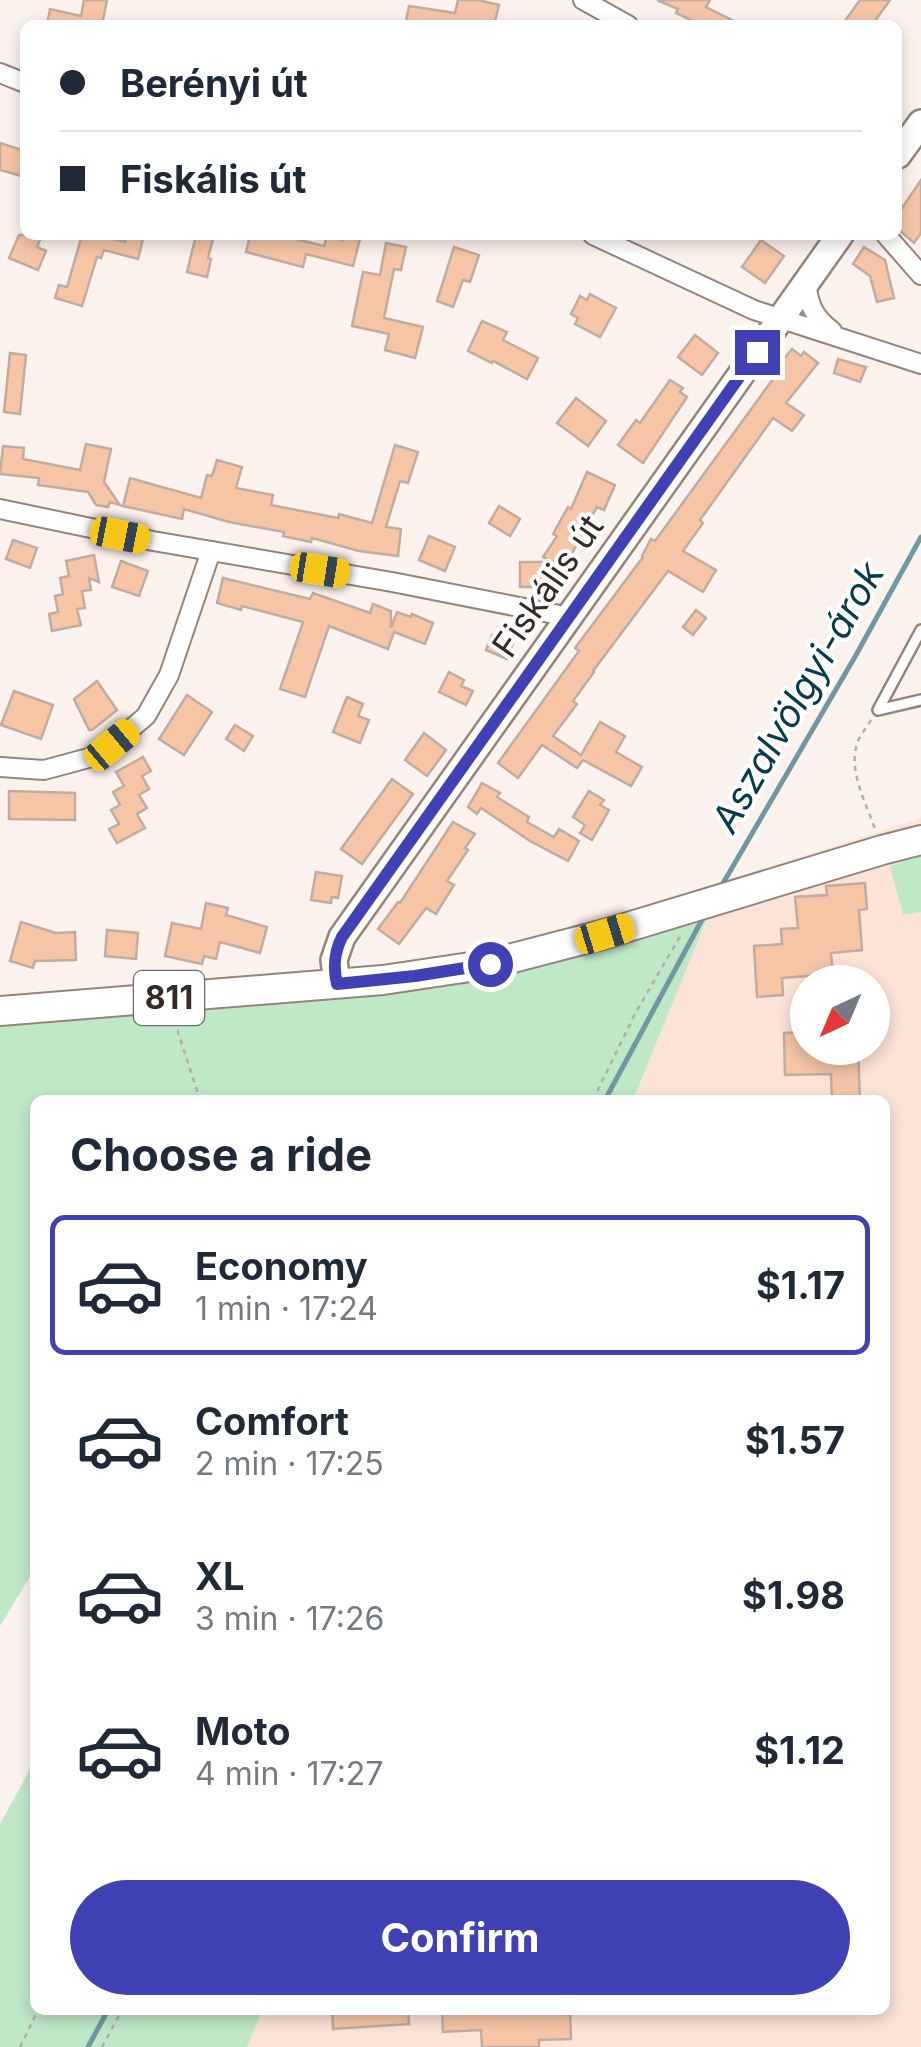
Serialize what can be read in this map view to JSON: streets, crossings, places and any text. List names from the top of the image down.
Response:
{
  "streets": {
    "main road": ["811"],
    "street": ["Fiskális út"]
  },
  "crossings": [
    ["Fiskális út", "811"]
  ],
  "water": ["Aszalvölgyi-árok"],
  "north": "bottom left",
  "page": {
    "banner": ["Berényi út", "Fiskális út"],
    "heading": "Choose a ride",
    "list": [
      {
        "name": "Economy",
        "note": "1 min · 17:24",
        "value": "$1.17"
      },
      {
        "name": "Comfort",
        "note": "2 min · 17:25",
        "value": "$1.57"
      },
      {
        "name": "XL",
        "note": "3 min · 17:26",
        "value": "$1.98"
      },
      {
        "name": "Moto",
        "note": "4 min · 17:27",
        "value": "$1.12"
      }
    ],
    "buttons": "Confirm"
  }
}
